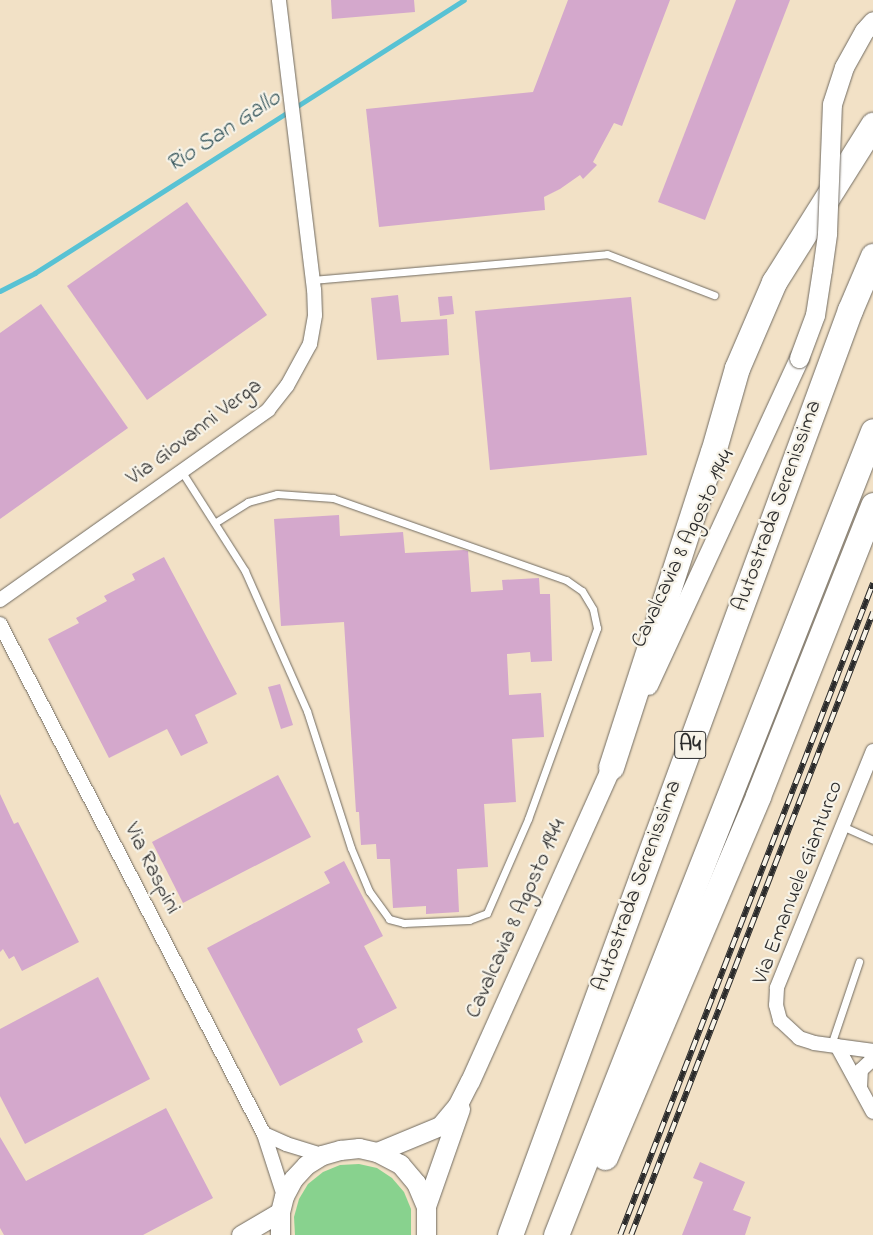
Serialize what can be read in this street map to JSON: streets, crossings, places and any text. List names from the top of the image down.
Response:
{
  "streets": {
    "highway": ["Autostrada Serenissima", "A4"],
    "main road": ["Cavalcavia 8 Agosto 1944"],
    "street": ["Via Giovanni Verga", "Via Raspini", "Via Emanuele Gianturco"]
  },
  "water": ["Rio San Gallo"]
}
